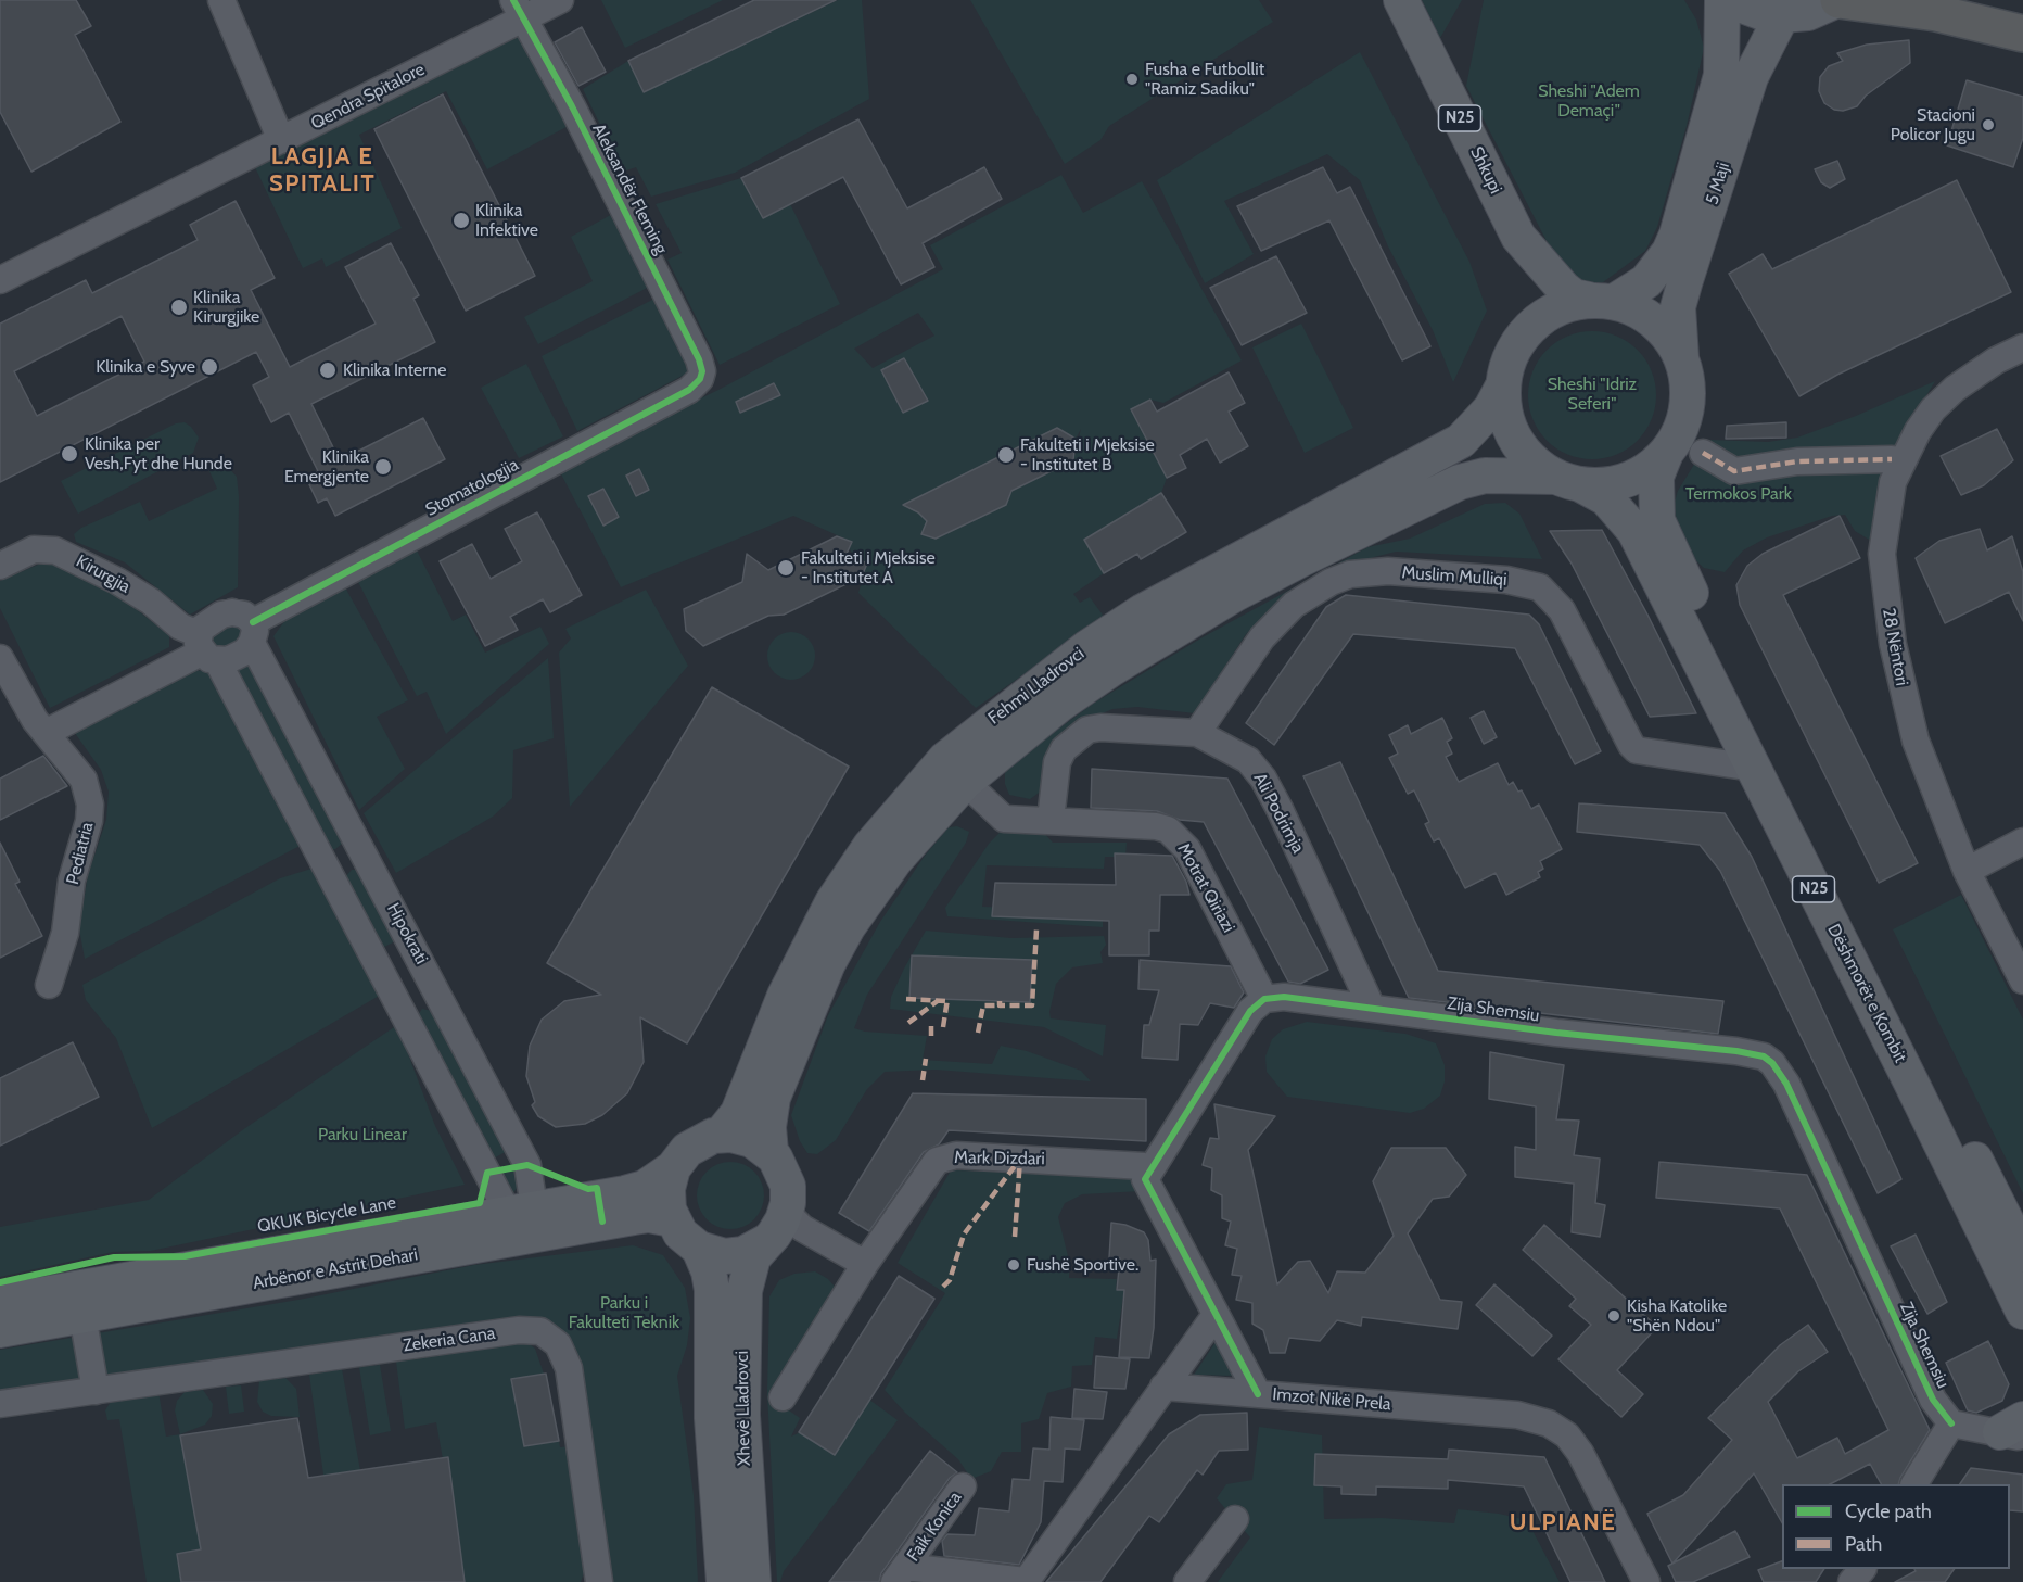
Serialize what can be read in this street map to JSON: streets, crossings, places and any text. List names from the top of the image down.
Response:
{
  "streets": {
    "main road": [
      "N25",
      "Shkupi",
      "5 Maji",
      "Fehmi Lladrovci",
      "Dëshmorët e Kombit",
      "Arbënor e Astrit Dehari",
      "Xhevë Lladrovci"
    ],
    "street": [
      "Qendra Spitalore",
      "Aleksandër Fleming",
      "Stomatologjia",
      "Kirurgjia",
      "Muslim Mulliqi",
      "28 Nëntori",
      "Ali Podrimja",
      "Pediatria",
      "Motrat Qiriazi",
      "Hipokrati",
      "Zija Shemsiu",
      "Mark Dizdari",
      "Zekeria Cana",
      "Imzot Nikë Prela",
      "Faik Konica"
    ],
    "cycle path": ["QKUK Bicycle Lane"]
  },
  "crossings": [
    ["Qendra Spitalore", "Aleksandër Fleming"],
    ["Shkupi", "5 Maji"],
    ["Shkupi", "Fehmi Lladrovci"],
    ["Shkupi", "Dëshmorët e Kombit"],
    ["5 Maji", "Fehmi Lladrovci"],
    ["5 Maji", "Dëshmorët e Kombit"],
    ["Aleksandër Fleming", "Stomatologjia"],
    ["Stomatologjia", "Kirurgjia"],
    ["Stomatologjia", "Hipokrati"],
    ["Kirurgjia", "Hipokrati"],
    ["Muslim Mulliqi", "Ali Podrimja"],
    ["Muslim Mulliqi", "Dëshmorët e Kombit"],
    ["Fehmi Lladrovci", "Motrat Qiriazi"],
    ["Fehmi Lladrovci", "Dëshmorët e Kombit"],
    ["Fehmi Lladrovci", "Arbënor e Astrit Dehari"],
    ["Fehmi Lladrovci", "Xhevë Lladrovci"],
    ["Ali Podrimja", "Motrat Qiriazi"],
    ["Ali Podrimja", "Zija Shemsiu"],
    ["Motrat Qiriazi", "Zija Shemsiu"],
    ["Hipokrati", "Arbënor e Astrit Dehari"],
    ["Arbënor e Astrit Dehari", "Xhevë Lladrovci"]
  ],
  "districts": ["LAGJJA E SPITALIT", "ULPIANË"],
  "parks": [
    "Sheshi \"Adem Demaçi\"",
    "Sheshi \"Idriz Seferi\"",
    "Termokos Park",
    "Parku Linear",
    "Parku i Fakulteti Teknik"
  ],
  "places": [
    "Fusha e Futbollit \"Ramiz Sadiku\"",
    "Stacioni Policor Jugu",
    "Klinika Infektive",
    "Klinika Kirurgjike",
    "Klinika e Syve",
    "Klinika Interne",
    "Klinika per Vesh,Fyt dhe Hunde",
    "Fakulteti i Mjeksise - Institutet B",
    "Klinika Emergjente",
    "Fakulteti i Mjeksise - Institutet A",
    "Fushë Sportive.",
    "Kisha Katolike \"Shën Ndou\""
  ],
  "legend": ["Cycle path", "Path"]
}
